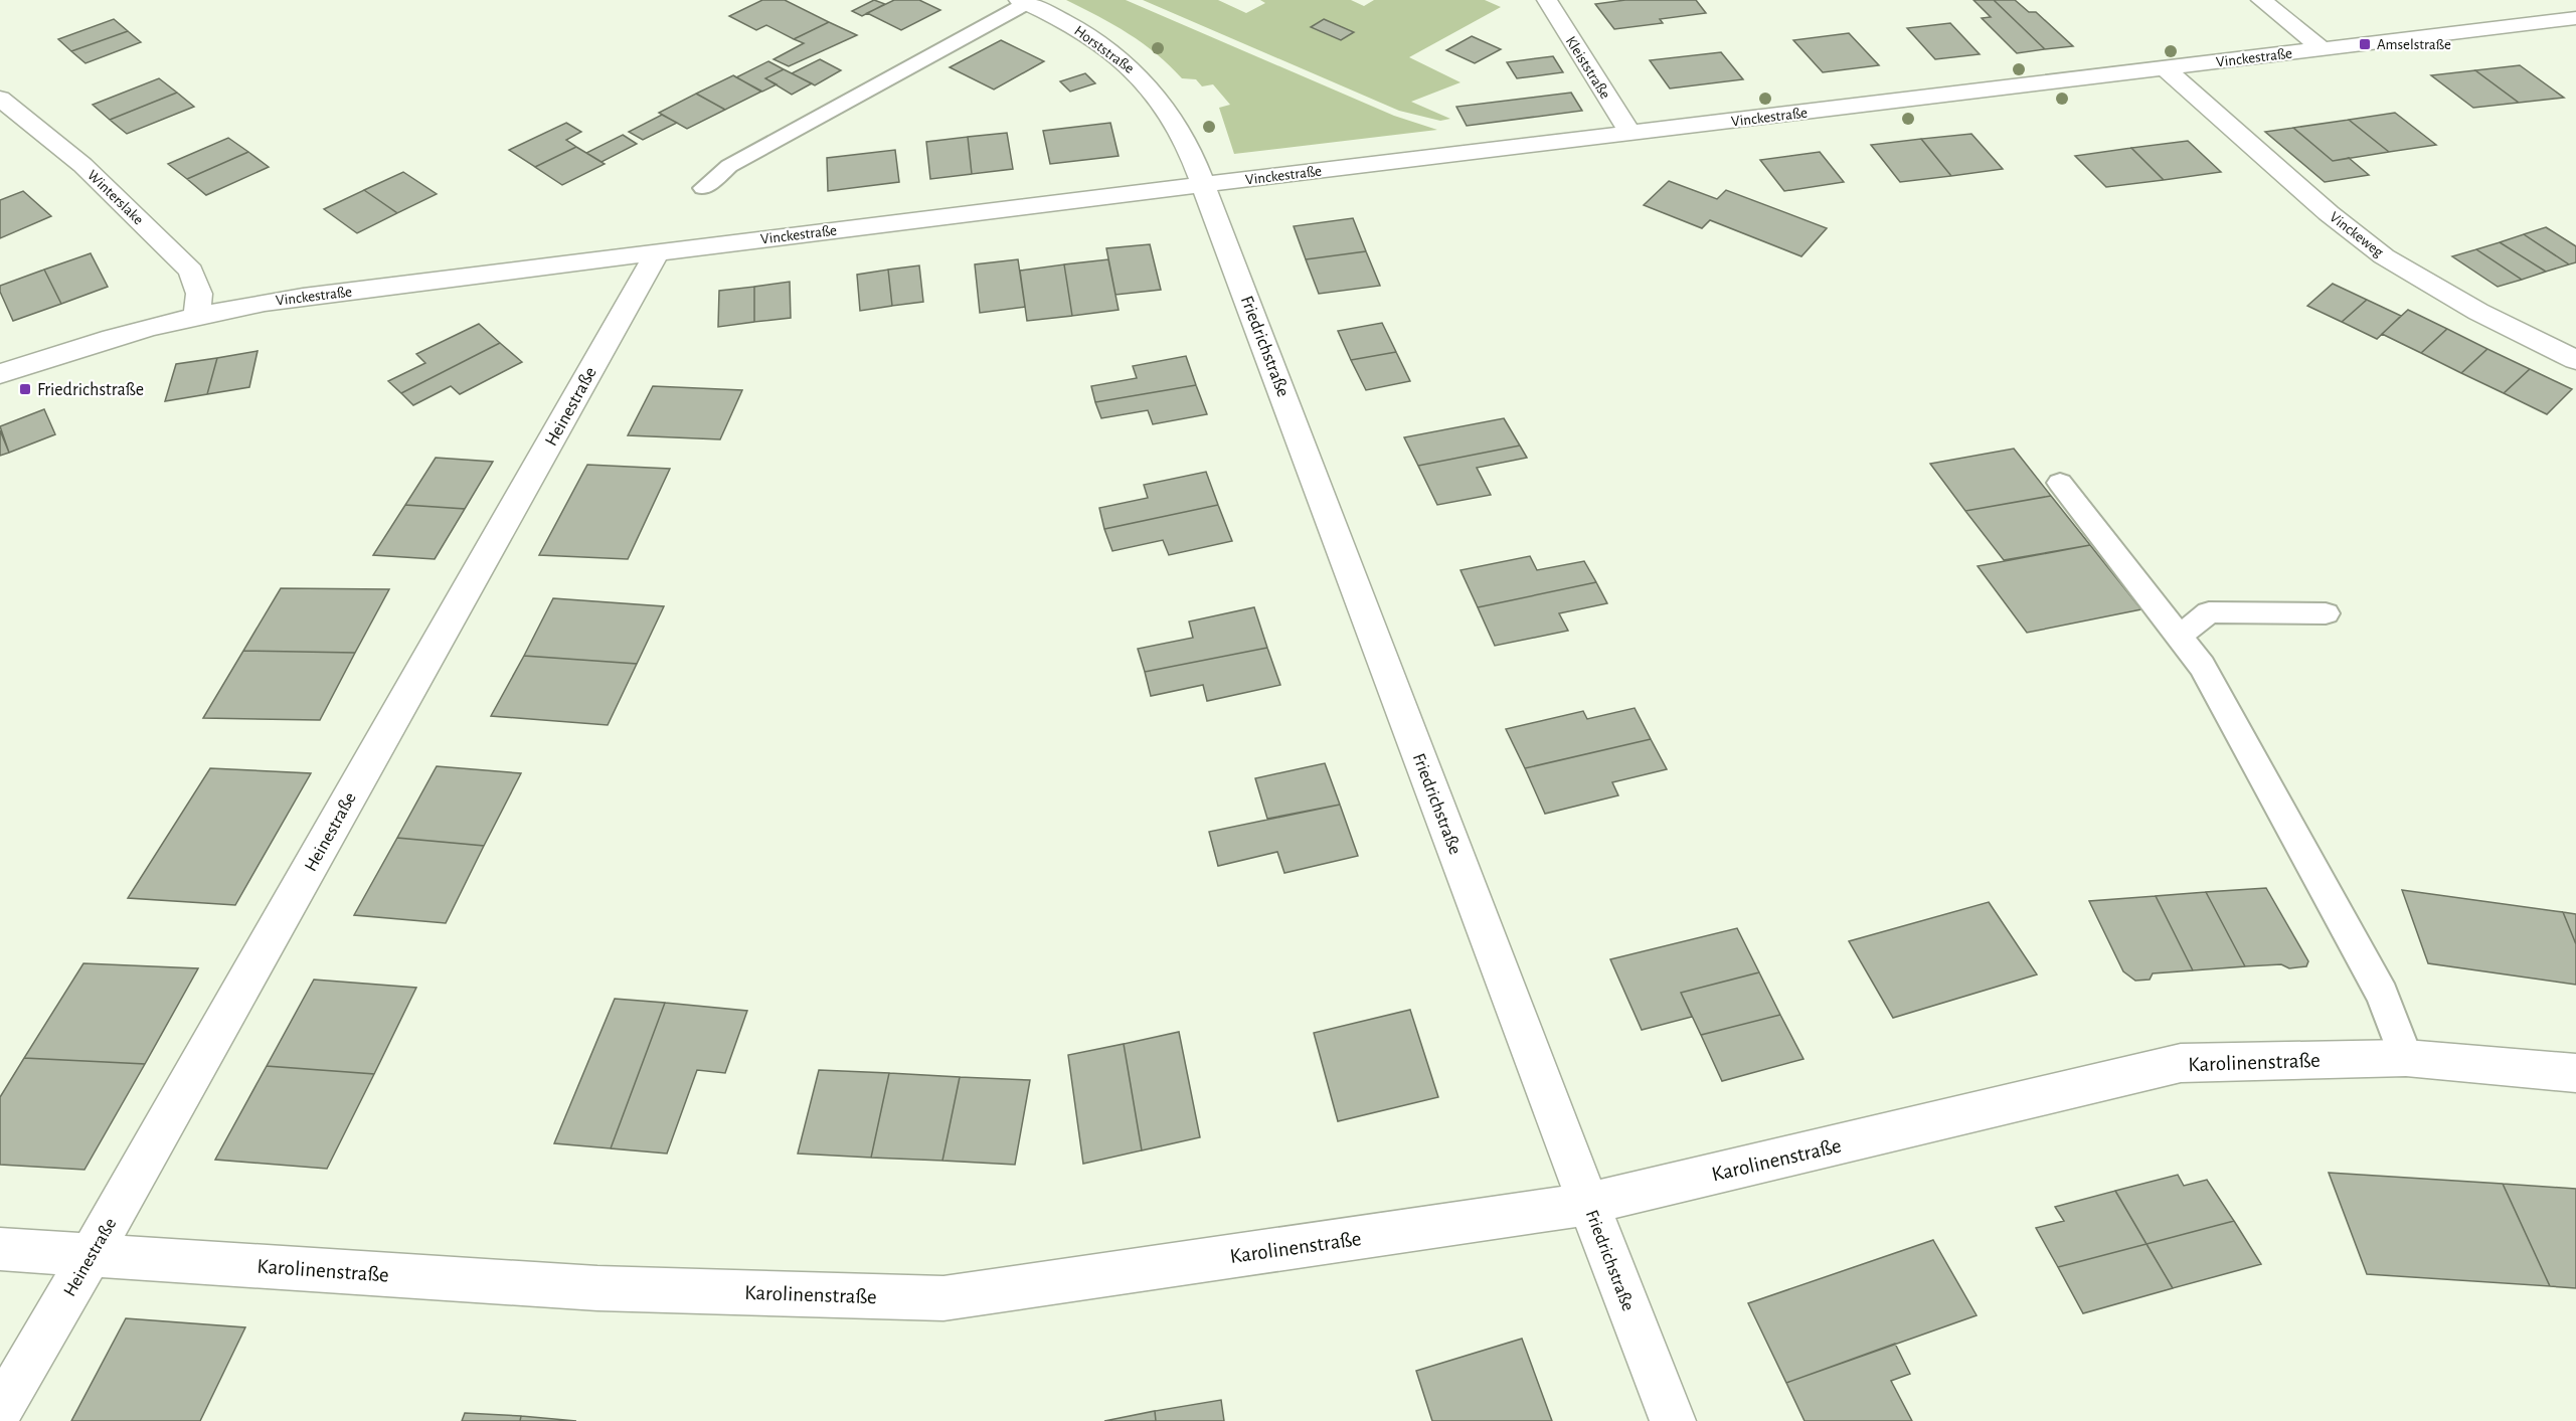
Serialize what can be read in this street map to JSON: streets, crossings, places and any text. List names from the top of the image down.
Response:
{
  "streets": {
    "street": [
      "Horststraße",
      "Vinckestraße",
      "Kleiststraße",
      "Winterslake",
      "Vinckeweg",
      "Friedrichstraße",
      "Heinestraße",
      "Karolinenstraße"
    ]
  },
  "crossings": [
    ["Horststraße", "Vinckestraße"],
    ["Horststraße", "Friedrichstraße"],
    ["Vinckestraße", "Kleiststraße"],
    ["Vinckestraße", "Winterslake"],
    ["Vinckestraße", "Vinckeweg"],
    ["Vinckestraße", "Friedrichstraße"],
    ["Vinckestraße", "Heinestraße"],
    ["Friedrichstraße", "Karolinenstraße"],
    ["Heinestraße", "Karolinenstraße"]
  ],
  "places": {
    "transit": ["Amselstraße", "Friedrichstraße"]
  }
}
